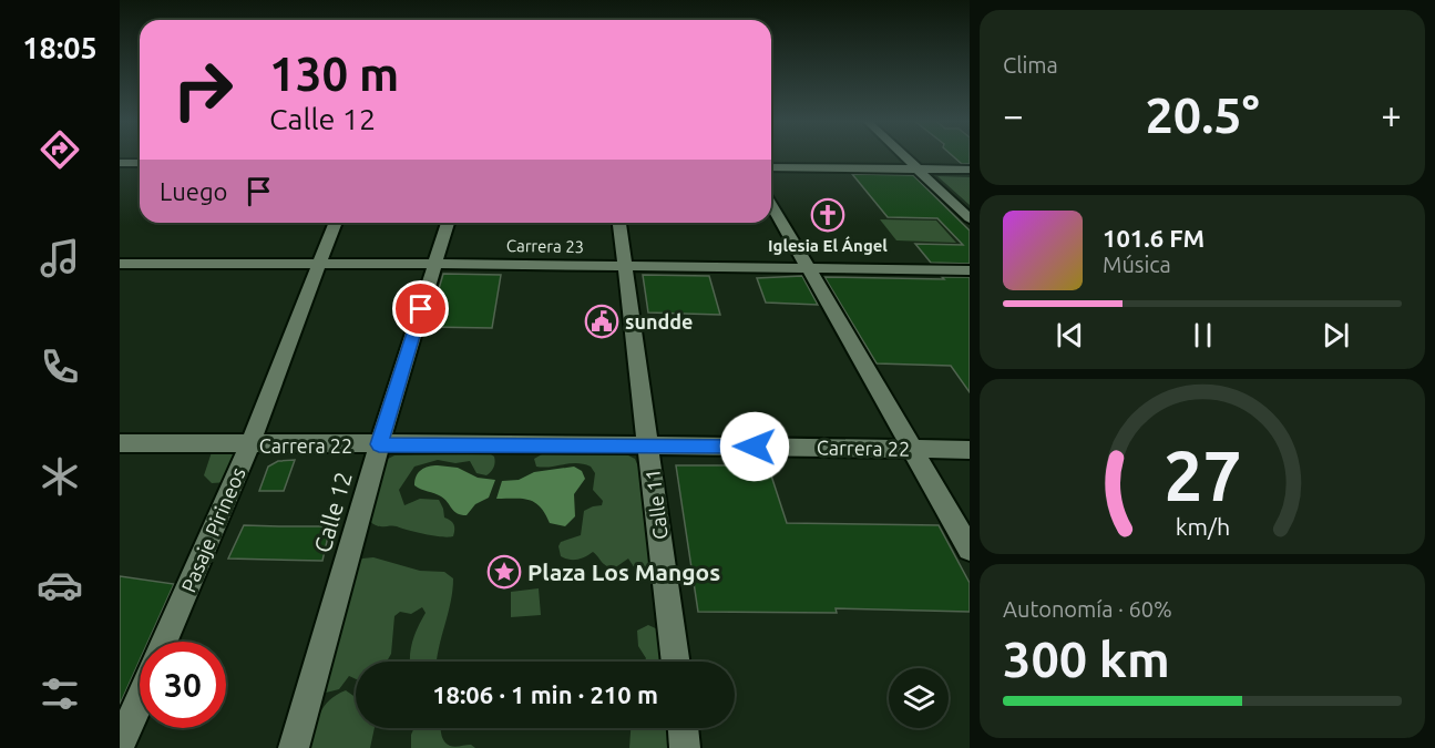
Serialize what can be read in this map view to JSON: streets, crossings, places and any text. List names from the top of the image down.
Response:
{
  "streets": {
    "street": [
      "Carrera 23",
      "Carrera 22",
      "Calle 11",
      "Calle 12",
      "Pasaje Pirineos"
    ]
  },
  "crossings": [
    ["Carrera 23", "Calle 11"],
    ["Carrera 23", "Calle 12"],
    ["Carrera 23", "Pasaje Pirineos"],
    ["Carrera 22", "Calle 11"],
    ["Carrera 22", "Calle 12"],
    ["Carrera 22", "Pasaje Pirineos"]
  ],
  "places": {
    "church": ["Iglesia El Ángel"],
    "public building": ["sundde"],
    "place": ["Plaza Los Mangos"]
  },
  "page": {
    "tabs": "18:05",
    "tile": [
      "Clima",
      ["Autonomía · 60%", "300 km"]
    ],
    "turn": ["130 m", "Calle 12"],
    "heat": ["−", "20.5°", "+"],
    "then": "Luego",
    "song": ["101.6 FM", "Música"],
    "limit": "30",
    "trip": "18:06 · 1 min · 210 m",
    "gauge": ["27", "km/h"]
  }
}
